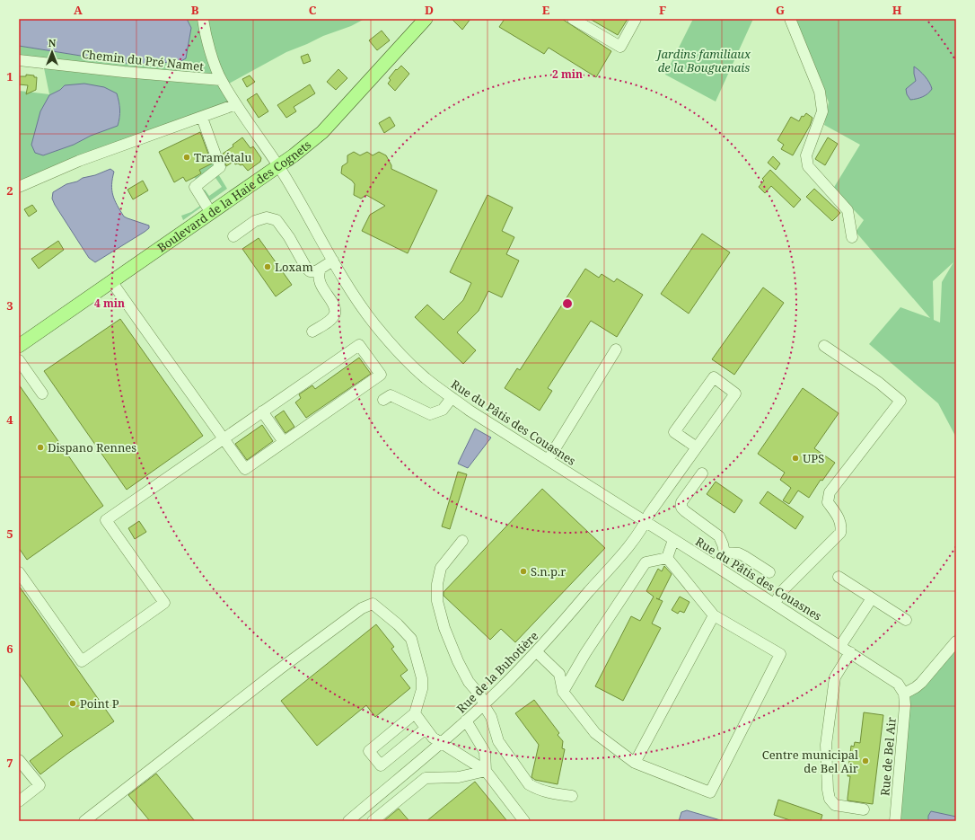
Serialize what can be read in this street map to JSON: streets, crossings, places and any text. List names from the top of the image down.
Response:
{
  "streets": {
    "main road": ["Boulevard de la Haie des Cognets"],
    "street": [
      "Chemin du Pré Namet",
      "Rue du Pâtis des Couasnes",
      "Rue de la Buhotière",
      "Rue de Bel Air"
    ]
  },
  "crossings": [
    ["Chemin du Pré Namet", "Rue du Pâtis des Couasnes"],
    ["Boulevard de la Haie des Cognets", "Rue du Pâtis des Couasnes"],
    ["Rue du Pâtis des Couasnes", "Rue de la Buhotière"],
    ["Rue du Pâtis des Couasnes", "Rue de Bel Air"]
  ],
  "parks": ["Jardins familiaux de la Bouguenais"],
  "places": [
    "Tramétalu",
    "Loxam",
    "Dispano Rennes",
    "UPS",
    "S.n.p.r",
    "Point P",
    "Centre municipal de Bel Air"
  ],
  "north": "top",
  "grid": {
    "columns": [
      "A",
      "B",
      "C",
      "D",
      "E",
      "F",
      "G",
      "H"
    ],
    "rows": [
      "1",
      "2",
      "3",
      "4",
      "5",
      "6",
      "7"
    ]
  },
  "rings": ["2 min", "4 min"]
}
